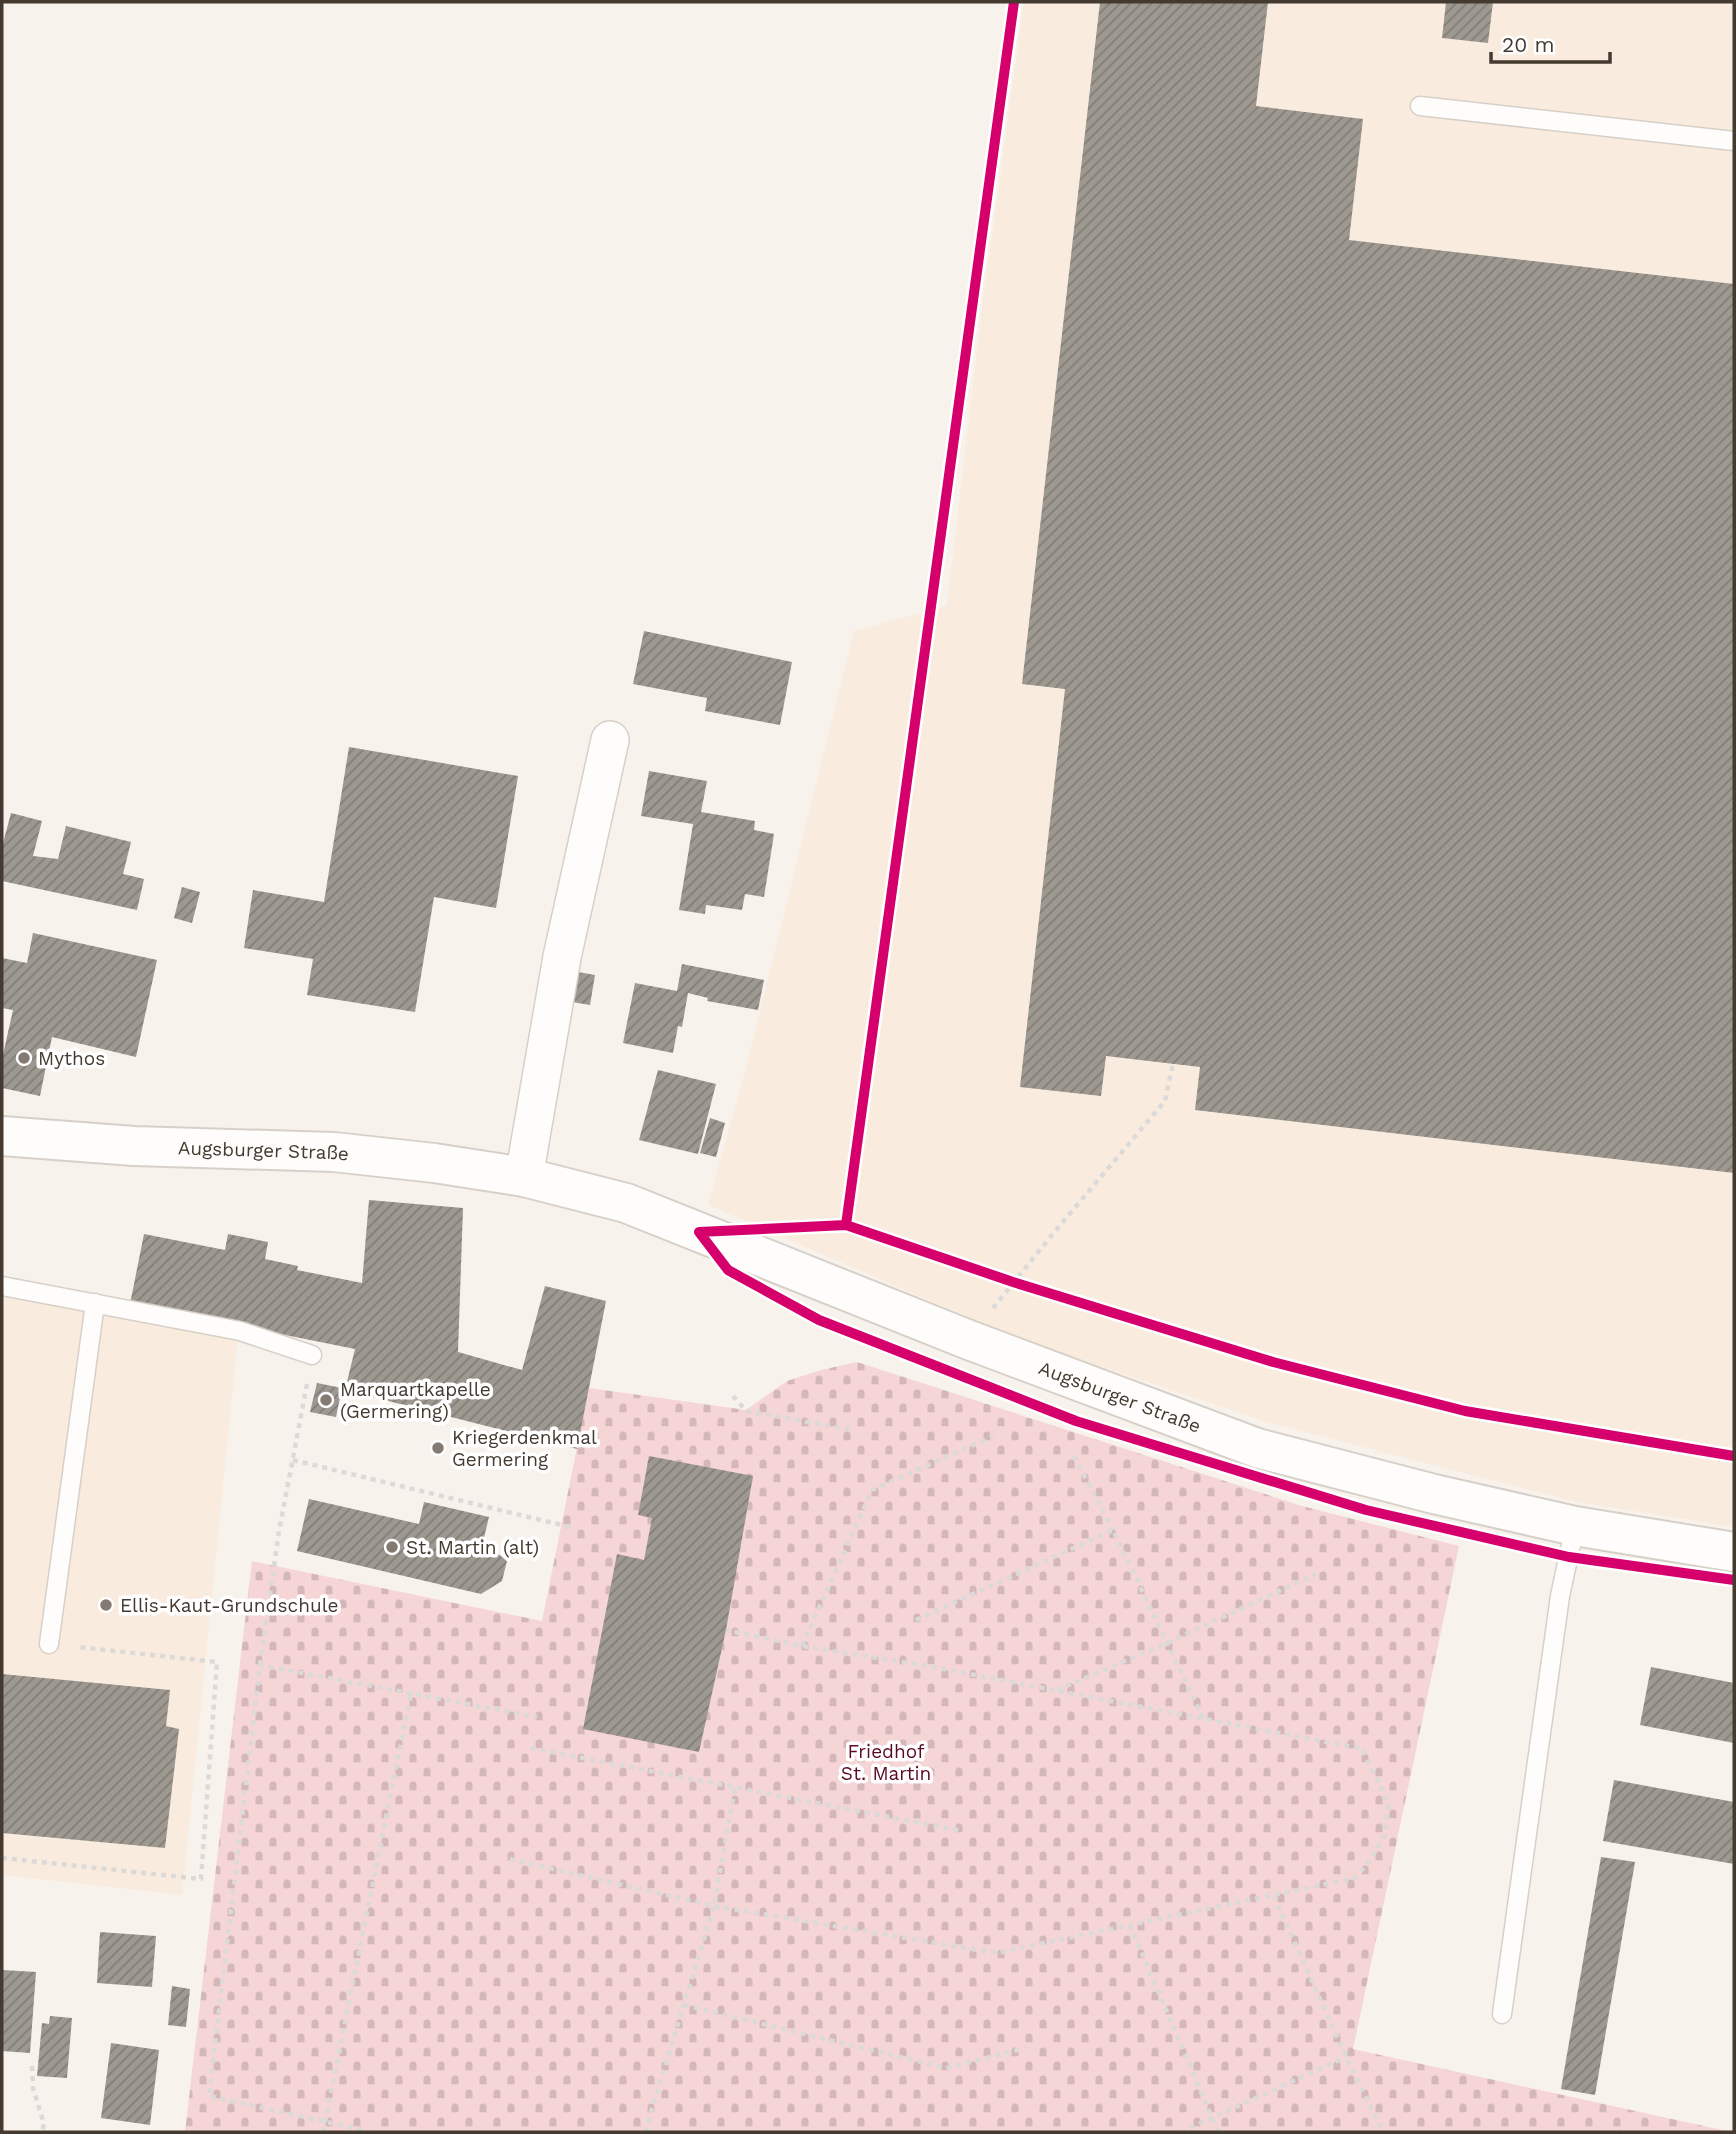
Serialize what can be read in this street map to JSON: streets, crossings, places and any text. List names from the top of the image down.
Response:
{
  "streets": {
    "street": ["Augsburger Straße"]
  },
  "parks": ["Friedhof St. Martin"],
  "places": [
    "Mythos",
    "Marquartkapelle (Germering)",
    "Kriegerdenkmal Germering",
    "St. Martin (alt)",
    "Ellis-Kaut-Grundschule"
  ],
  "scale_bar": "20 m"
}
